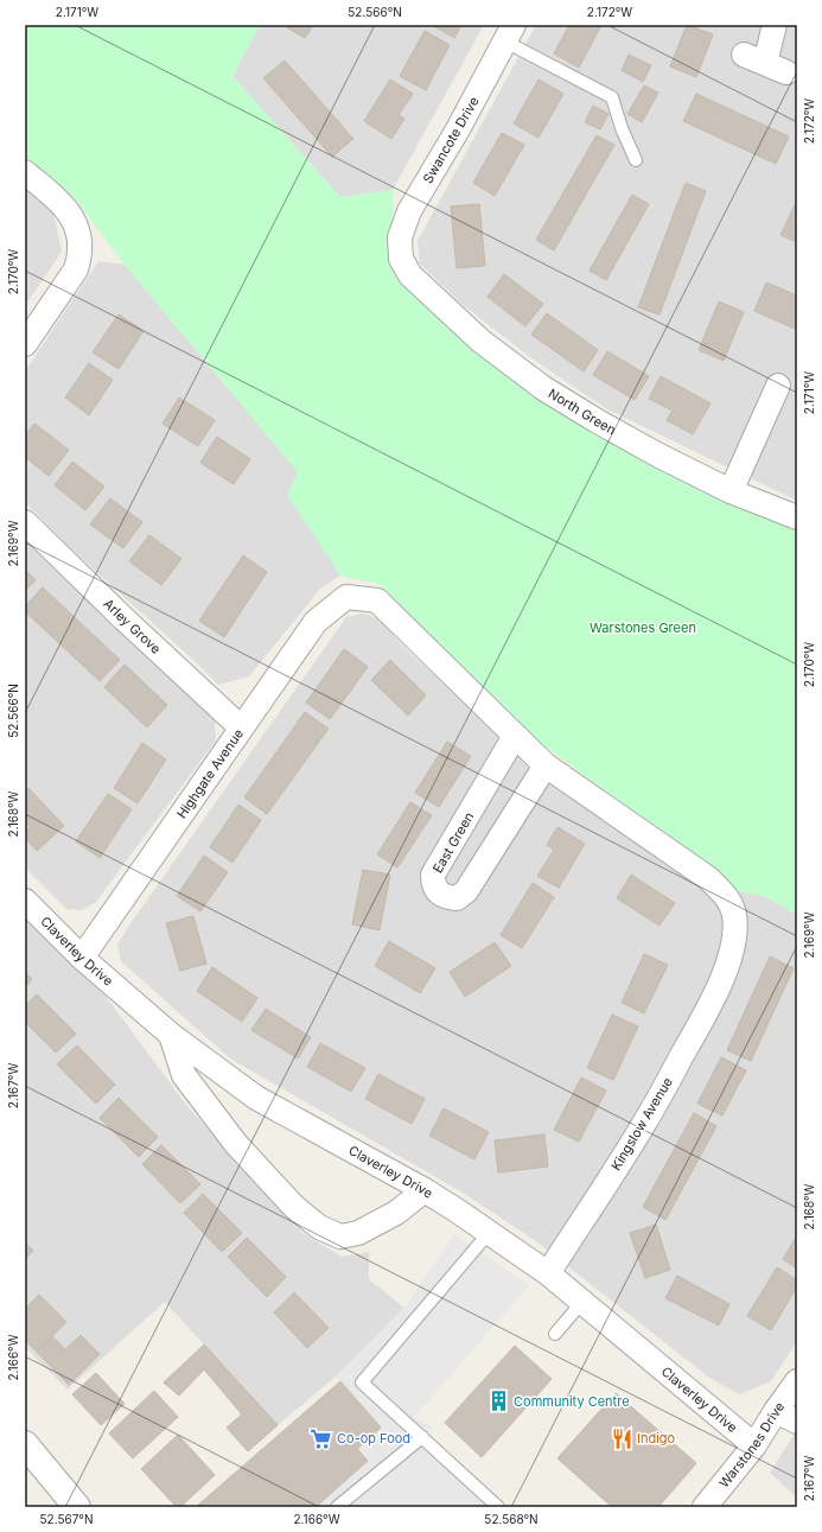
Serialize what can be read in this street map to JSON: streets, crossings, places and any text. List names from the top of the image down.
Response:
{
  "streets": {
    "street": [
      "Swancote Drive",
      "North Green",
      "Arley Grove",
      "Highgate Avenue",
      "East Green",
      "Claverley Drive",
      "Kingslow Avenue",
      "Warstones Drive"
    ]
  },
  "crossings": [
    ["Swancote Drive", "North Green"],
    ["Arley Grove", "Highgate Avenue"],
    ["Highgate Avenue", "East Green"],
    ["Highgate Avenue", "Claverley Drive"],
    ["East Green", "Kingslow Avenue"],
    ["Claverley Drive", "Kingslow Avenue"],
    ["Claverley Drive", "Warstones Drive"]
  ],
  "parks": ["Warstones Green"],
  "places": {
    "building": ["Community Centre"],
    "supermarket": ["Co-op Food"],
    "restaurant": ["Indigo"]
  },
  "coordinates": [
    "2.171°W",
    "52.566°N",
    "2.172°W",
    "2.170°W",
    "2.169°W",
    "2.168°W",
    "2.167°W",
    "2.166°W",
    "52.567°N",
    "52.568°N"
  ]
}
